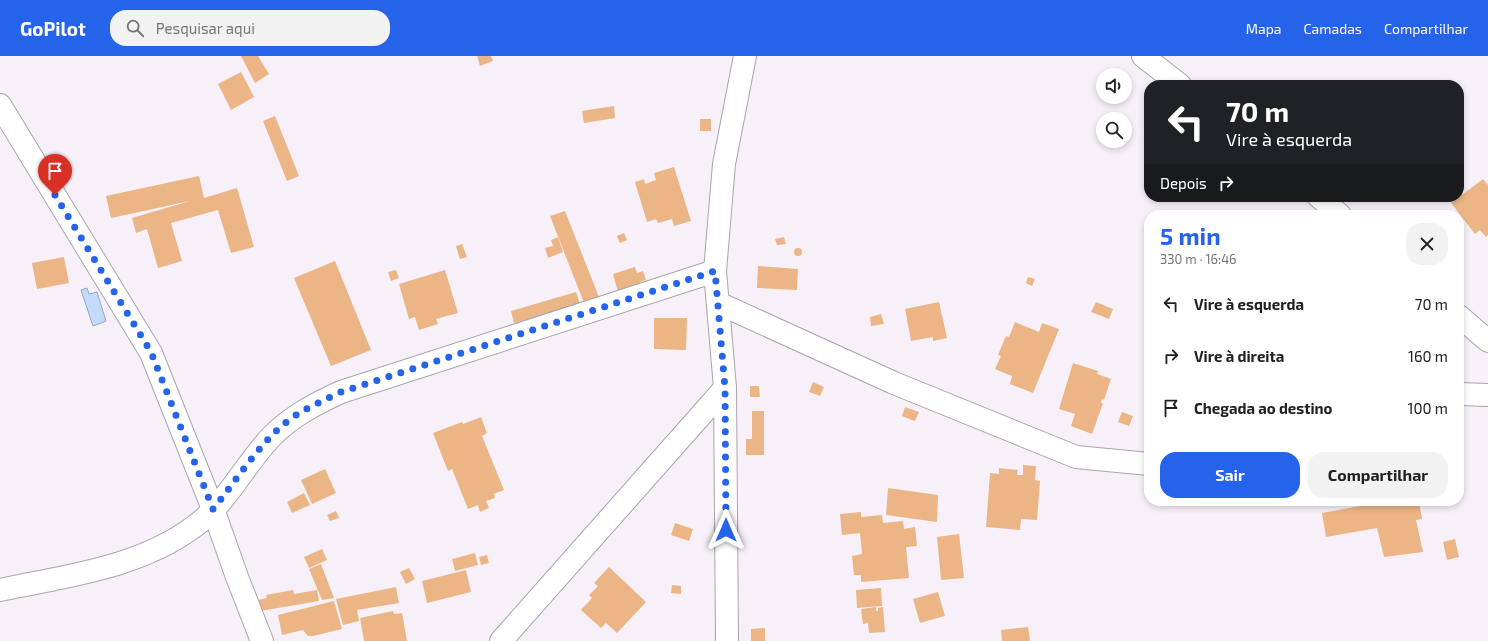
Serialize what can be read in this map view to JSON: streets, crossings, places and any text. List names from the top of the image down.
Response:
{
  "page": {
    "header": "GoPilot",
    "search": "Pesquisar aqui",
    "nav": ["Mapa", "Camadas", "Compartilhar"],
    "turn": ["70 m", "Vire à esquerda"],
    "then": "Depois",
    "heading": ["5 min", "330 m · 16:46"],
    "list": [
      {
        "name": "Vire à esquerda",
        "value": "70 m"
      },
      {
        "name": "Vire à direita",
        "value": "160 m"
      },
      {
        "name": "Chegada ao destino",
        "value": "100 m"
      }
    ],
    "buttons": ["Sair", "Compartilhar"]
  }
}
